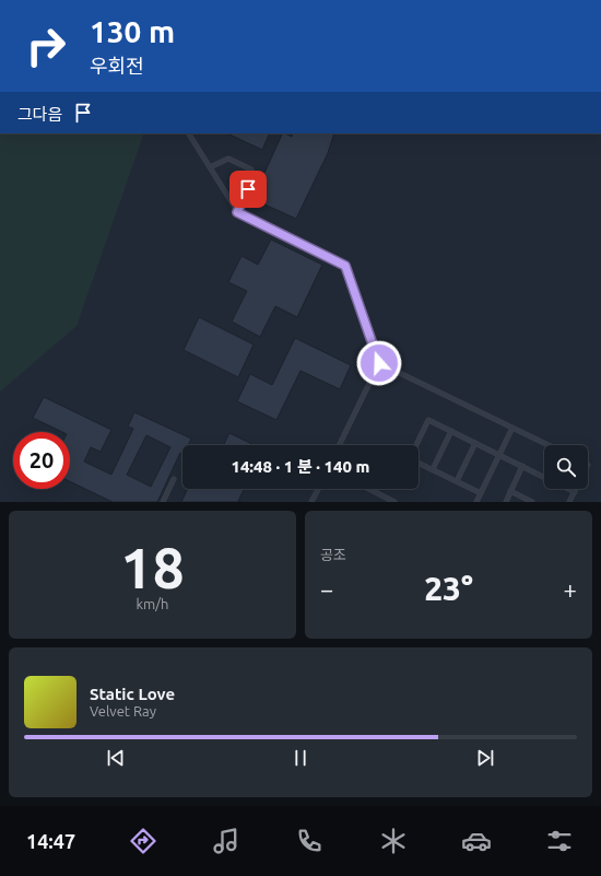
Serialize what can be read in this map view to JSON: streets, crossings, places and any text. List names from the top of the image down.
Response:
{
  "page": {
    "turn": ["130 m", "우회전"],
    "then": "그다음",
    "limit": "20",
    "trip": "14:48 · 1 분 · 140 m",
    "tile": [
      ["18", "km/h"],
      "공조"
    ],
    "heat": ["−", "23°", "+"],
    "song": ["Static Love", "Velvet Ray"],
    "tabs": "14:47"
  }
}
